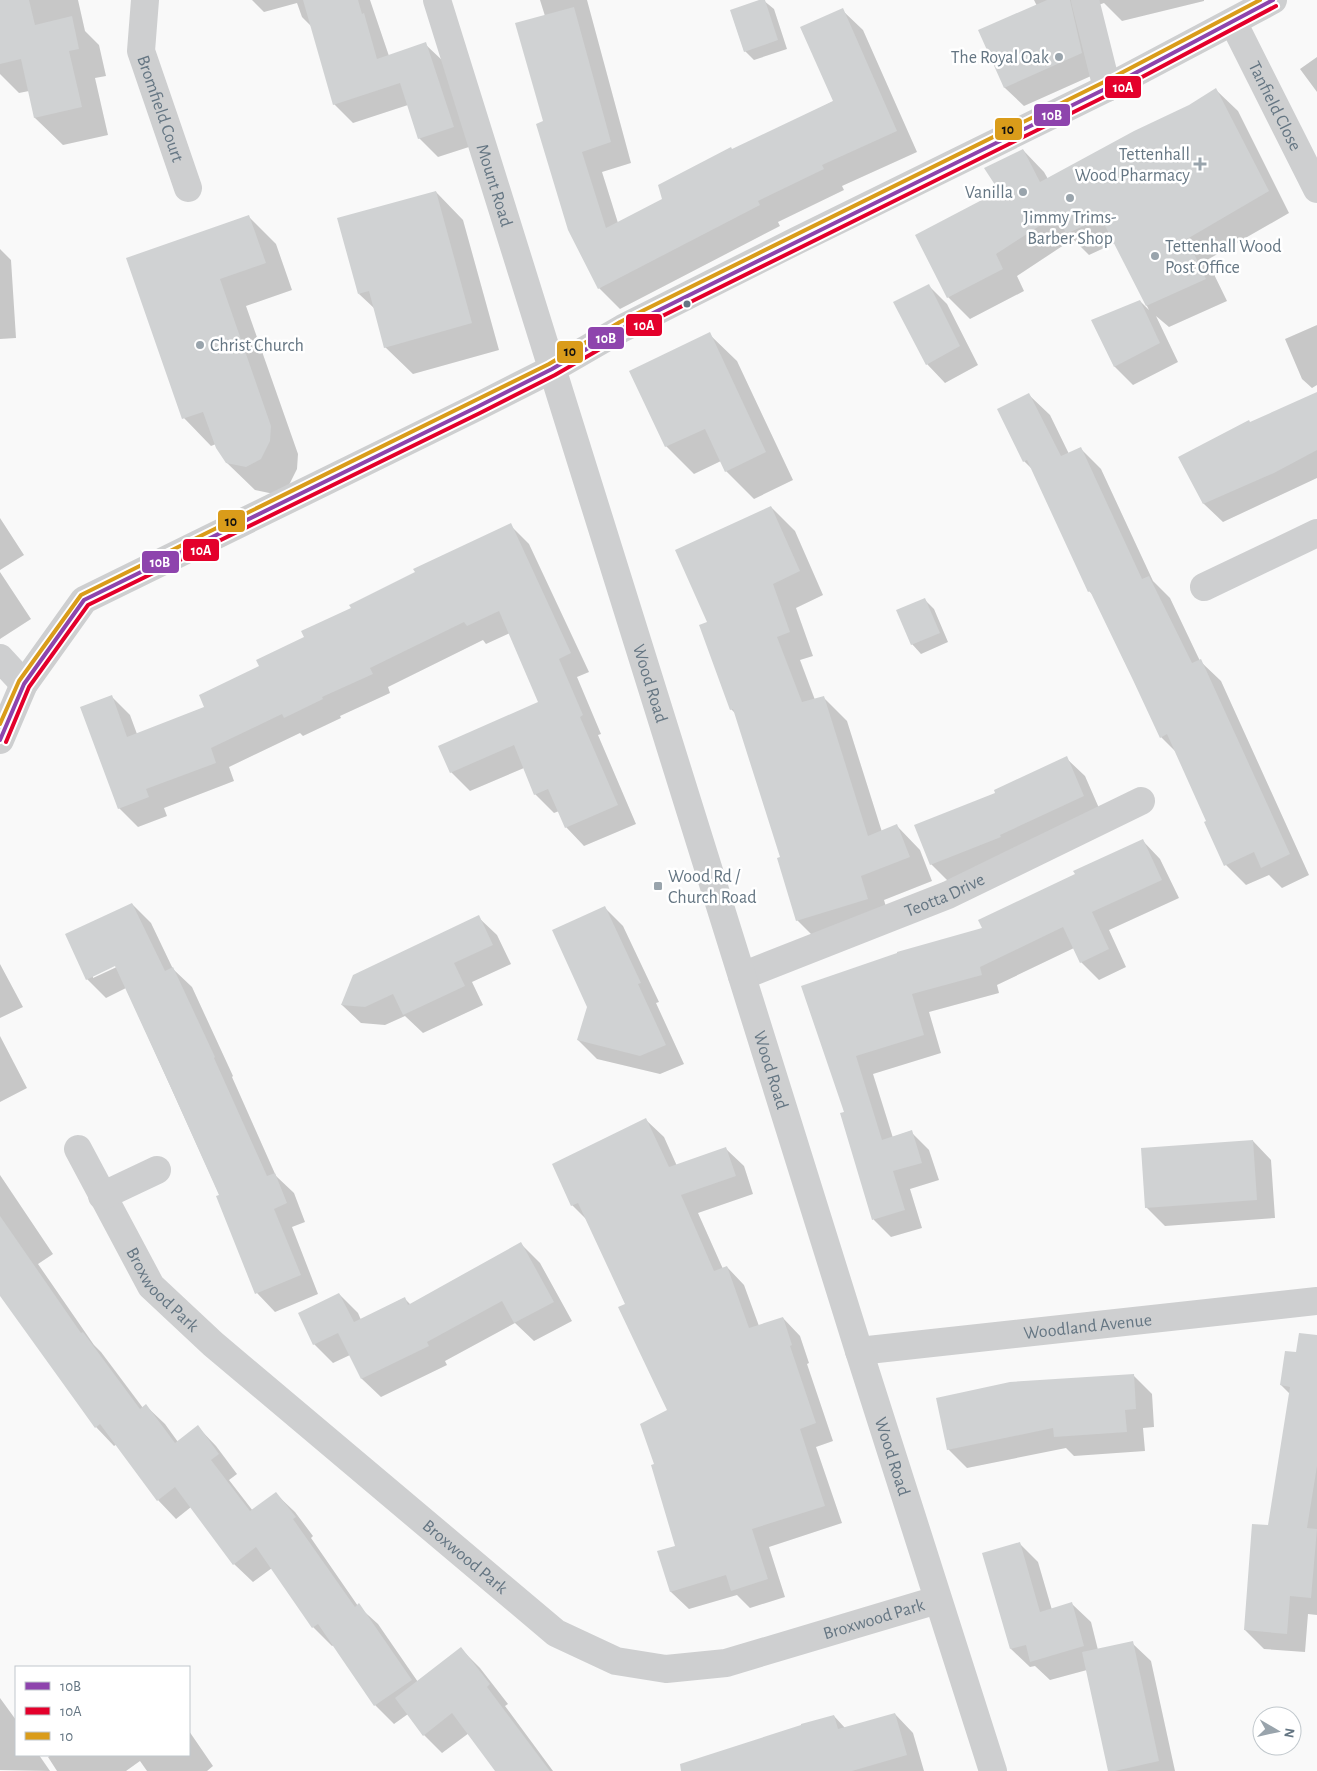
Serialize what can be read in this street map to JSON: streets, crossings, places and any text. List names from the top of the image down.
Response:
{
  "streets": {
    "street": [
      "Tanfield Close",
      "Bromfield Court",
      "Mount Road",
      "Wood Road",
      "Teotta Drive",
      "Broxwood Park",
      "Woodland Avenue"
    ]
  },
  "crossings": [
    ["Mount Road", "Wood Road"],
    ["Wood Road", "Teotta Drive"],
    ["Wood Road", "Broxwood Park"],
    ["Wood Road", "Woodland Avenue"]
  ],
  "places": {
    "other": [
      "The Royal Oak",
      "Vanilla",
      "Jimmy Trims- Barber Shop",
      "Tettenhall Wood Post Office",
      "Christ Church"
    ],
    "health": ["Tettenhall Wood Pharmacy"],
    "transit": ["Wood Rd / Church Road"]
  },
  "lines": ["transit line 10B", "transit line 10", "transit line 10A"],
  "legend": ["10B", "10A", "10"],
  "north": "right"
}
